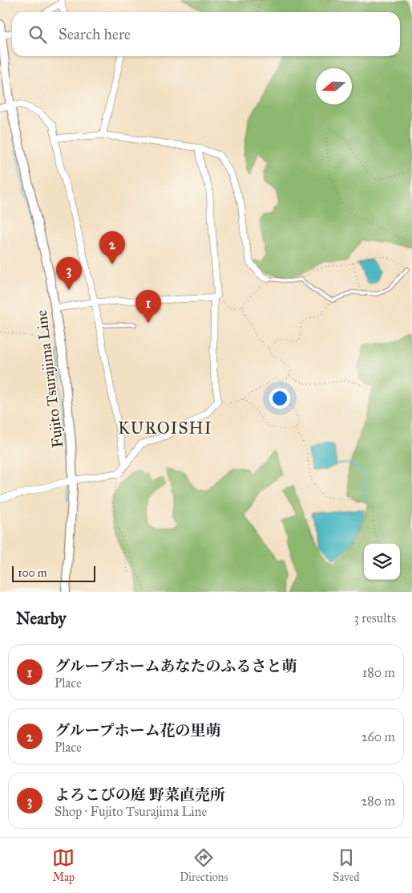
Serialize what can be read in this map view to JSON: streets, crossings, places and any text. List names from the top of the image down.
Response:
{
  "streets": {
    "main road": ["Fujito Tsurajima Line"]
  },
  "districts": ["KUROISHI"],
  "scale_bar": "100 m",
  "north": "left",
  "page": {
    "search": "Search here",
    "pins": ["2", "3", "1"],
    "scale": "100 m",
    "heading": ["Nearby", "3 results"],
    "list": [
      {
        "mark": "1",
        "name": "グループホームあなたのふるさと萌",
        "note": "Place",
        "value": "180 m"
      },
      {
        "mark": "2",
        "name": "グループホーム花の里萌",
        "note": "Place",
        "value": "260 m"
      },
      {
        "mark": "3",
        "name": "よろこびの庭 野菜直売所",
        "note": "Shop · Fujito Tsurajima Line",
        "value": "280 m"
      }
    ],
    "nav": ["Map", "Directions", "Saved"]
  }
}
